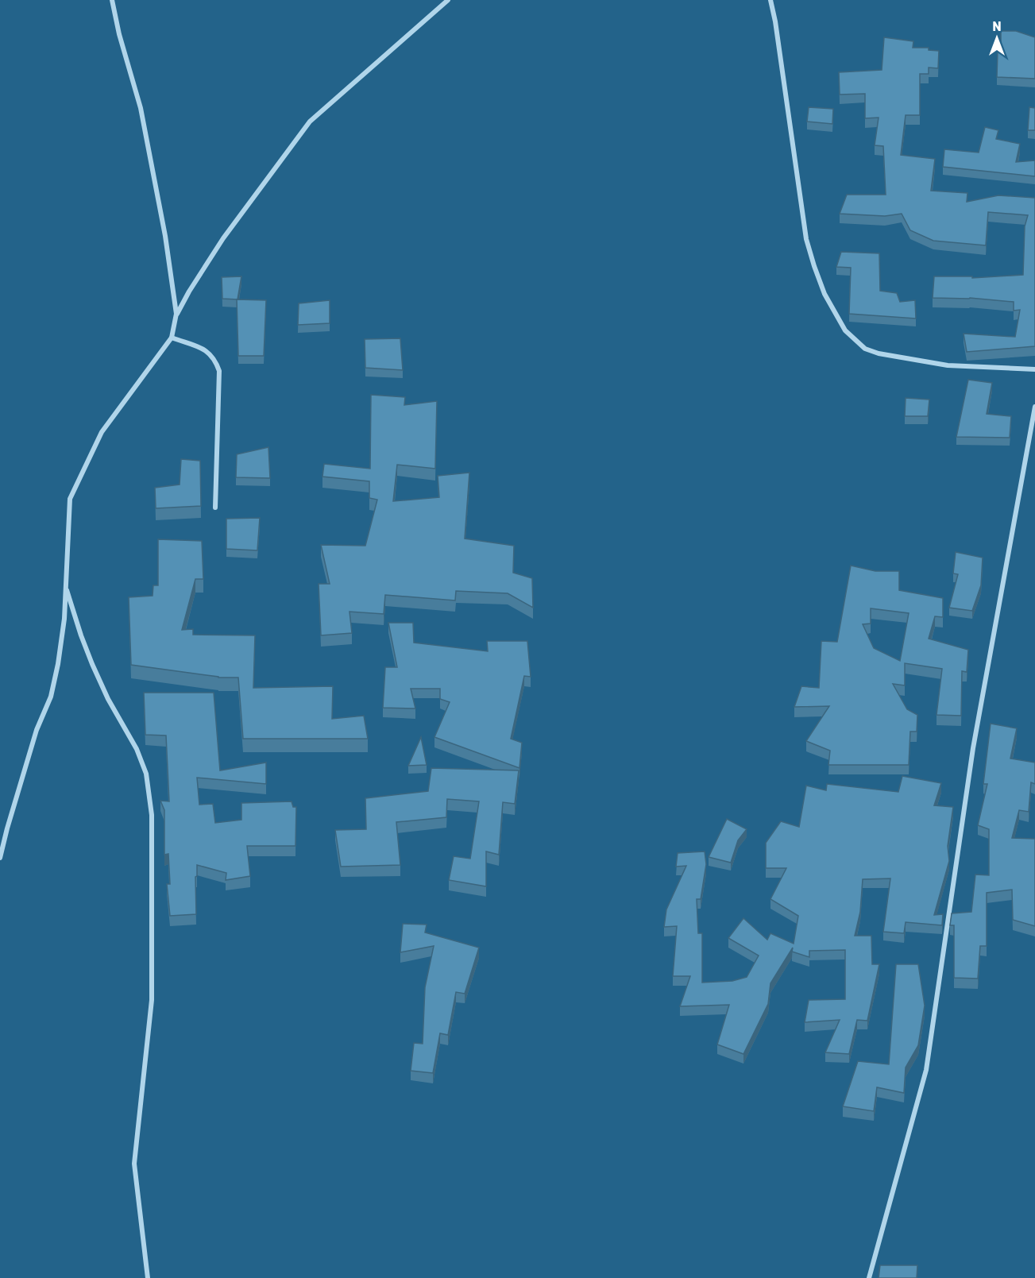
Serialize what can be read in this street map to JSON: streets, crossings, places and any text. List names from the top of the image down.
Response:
{
  "north": "top"
}
